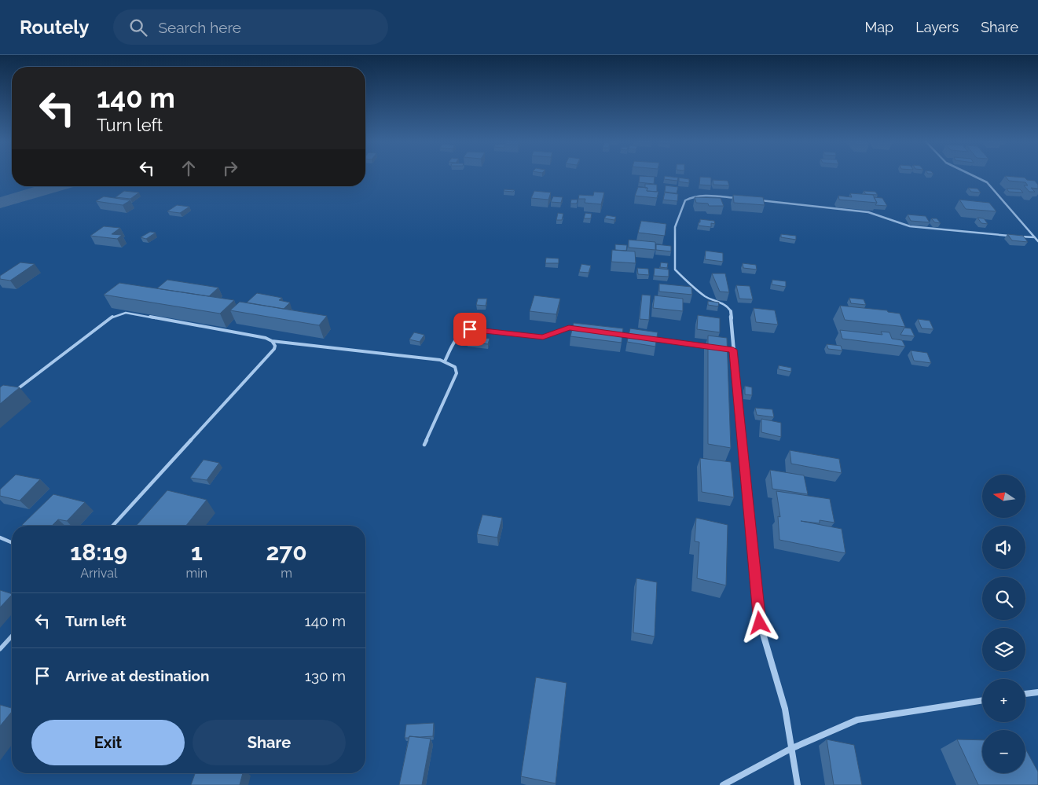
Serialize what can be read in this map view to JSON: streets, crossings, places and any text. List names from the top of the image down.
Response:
{
  "north": "left",
  "page": {
    "header": "Routely",
    "search": "Search here",
    "nav": ["Map", "Layers", "Share"],
    "turn": ["140 m", "Turn left"],
    "map_buttons": ["+", "−"],
    "eta": [
      "18:19",
      "Arrival",
      "1",
      "min",
      "270",
      "m"
    ],
    "list": [
      {
        "name": "Turn left",
        "value": "140 m"
      },
      {
        "name": "Arrive at destination",
        "value": "130 m"
      }
    ],
    "buttons": ["Exit", "Share"]
  }
}
